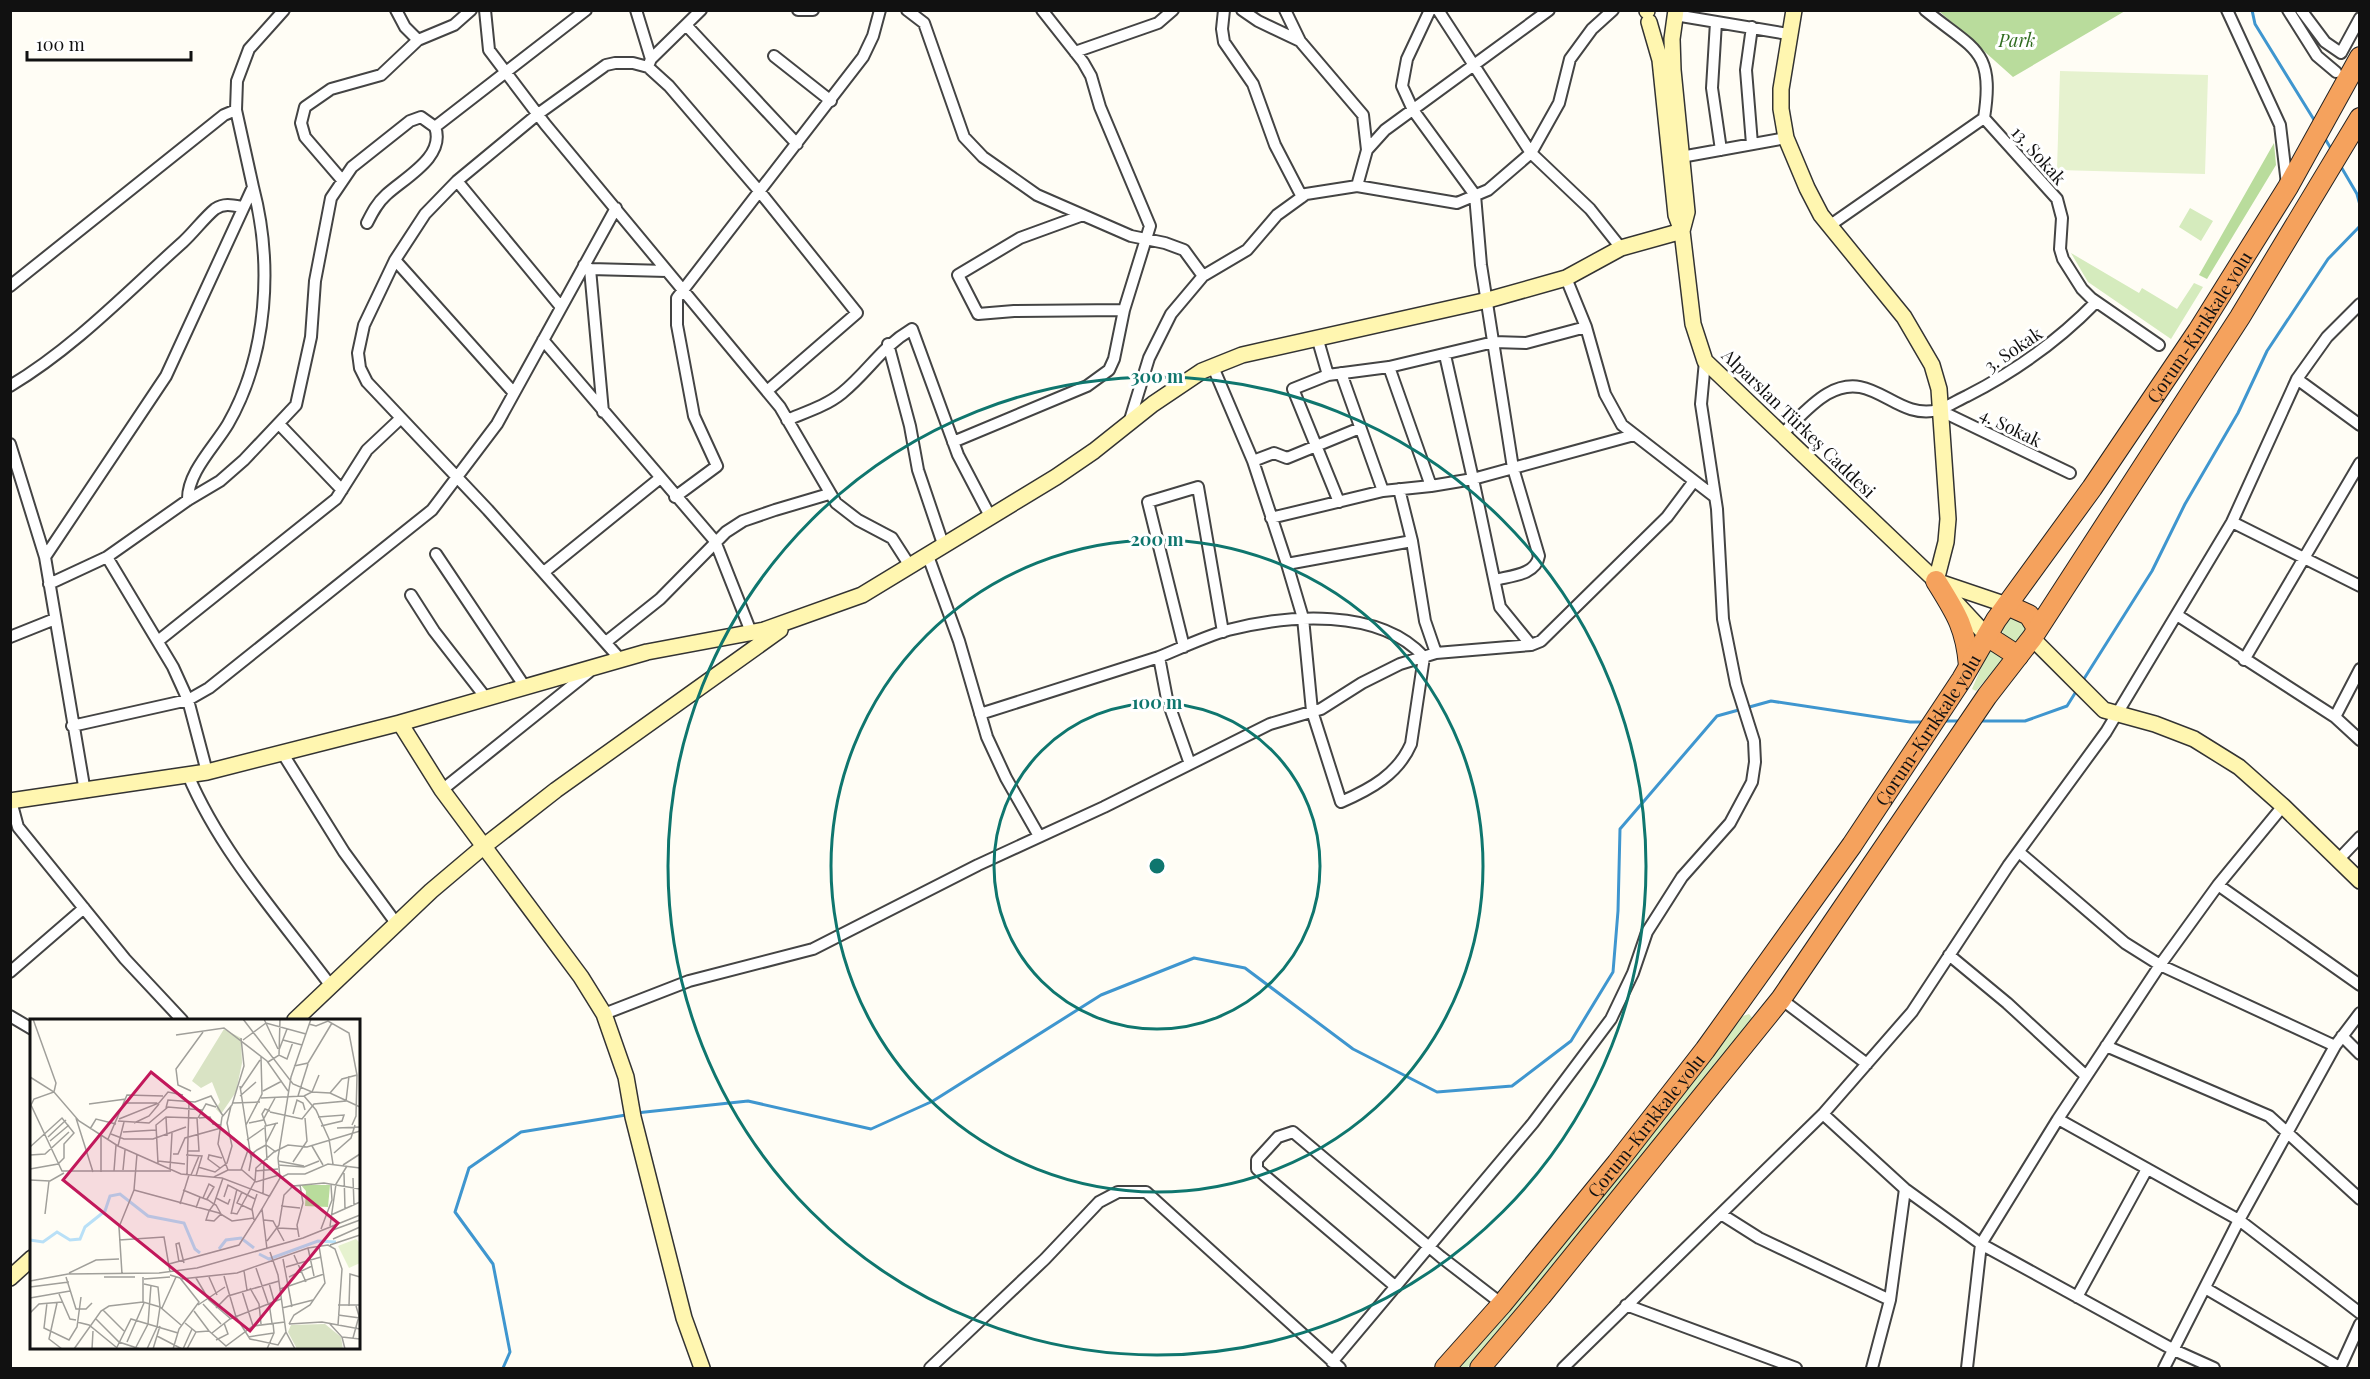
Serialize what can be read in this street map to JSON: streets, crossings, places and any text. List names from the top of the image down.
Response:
{
  "streets": {
    "highway": ["Çorum-Kırıkkale yolu"],
    "main road": ["Alparslan Türkeş Caddesi"],
    "street": ["13. Sokak", "3. Sokak", "4. Sokak"]
  },
  "crossings": [
    ["13. Sokak", "3. Sokak"],
    ["Çorum-Kırıkkale yolu", "Alparslan Türkeş Caddesi"],
    ["3. Sokak", "4. Sokak"]
  ],
  "parks": ["Park"],
  "scale_bar": "100 m",
  "rings": ["300 m", "200 m", "100 m"]
}
